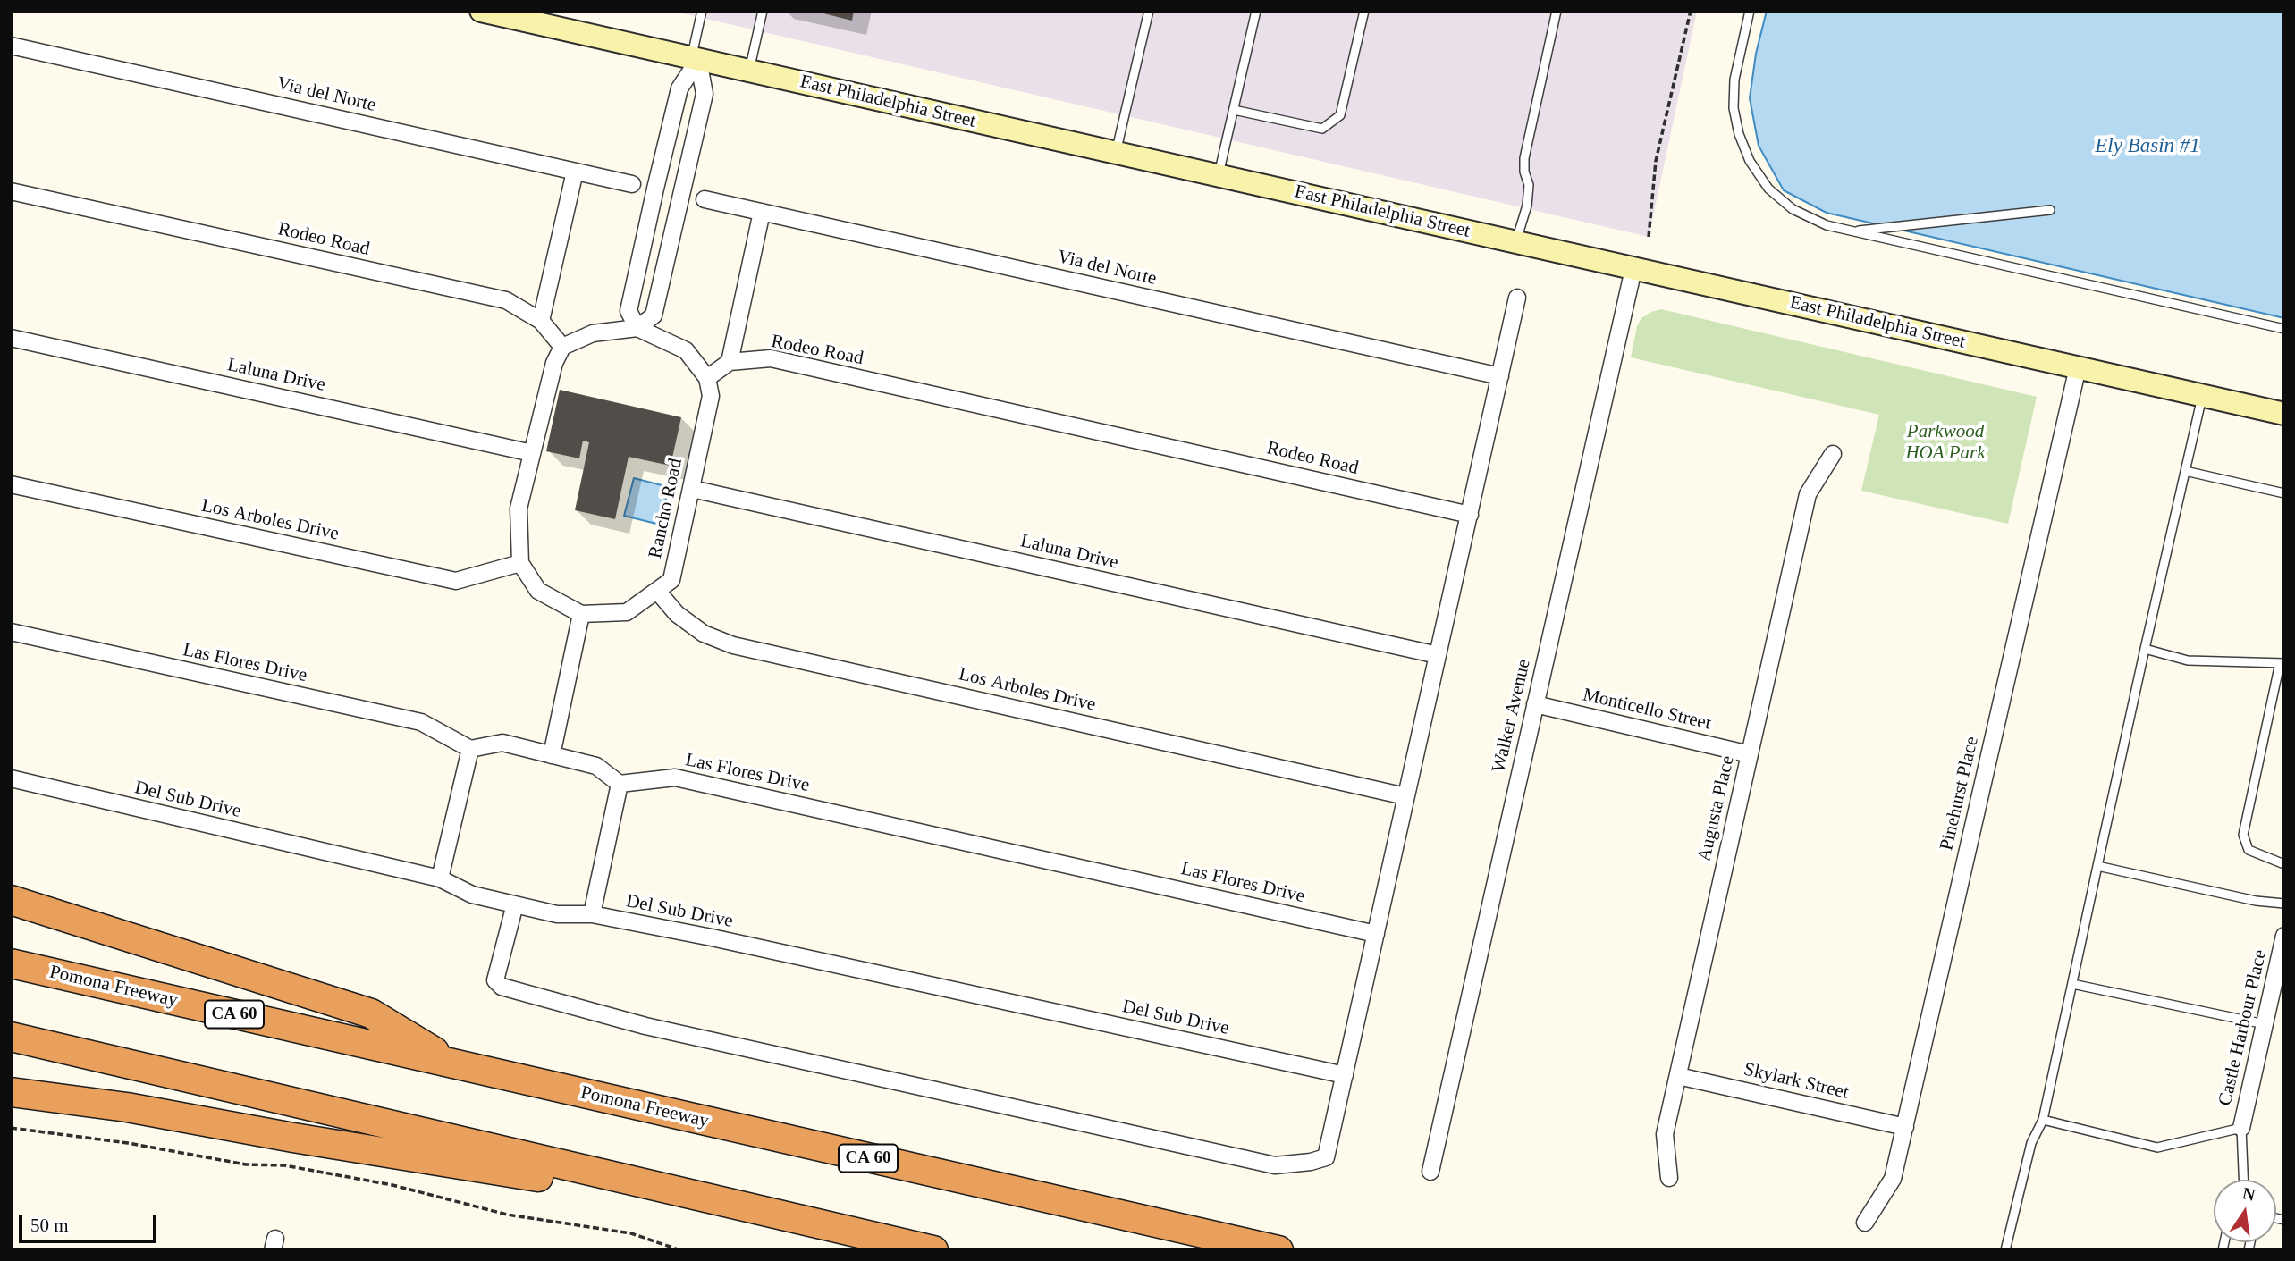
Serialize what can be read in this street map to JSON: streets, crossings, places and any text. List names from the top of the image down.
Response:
{
  "streets": {
    "highway": ["Pomona Freeway", "CA 60"],
    "street": [
      "Via del Norte",
      "East Philadelphia Street",
      "Rodeo Road",
      "Laluna Drive",
      "Rancho Road",
      "Los Arboles Drive",
      "Las Flores Drive",
      "Monticello Street",
      "Walker Avenue",
      "Pinehurst Place",
      "Del Sub Drive",
      "Augusta Place",
      "Castle Harbour Place",
      "Skylark Street"
    ]
  },
  "crossings": [
    ["East Philadelphia Street", "Walker Avenue"],
    ["East Philadelphia Street", "Pinehurst Place"],
    ["Laluna Drive", "Rancho Road"],
    ["Rancho Road", "Los Arboles Drive"],
    ["Monticello Street", "Walker Avenue"],
    ["Monticello Street", "Augusta Place"],
    ["Pinehurst Place", "Skylark Street"],
    ["Augusta Place", "Skylark Street"]
  ],
  "water": ["Ely Basin #1"],
  "parks": ["Parkwood HOA Park"],
  "scale_bar": "50 m",
  "north": "top"
}
